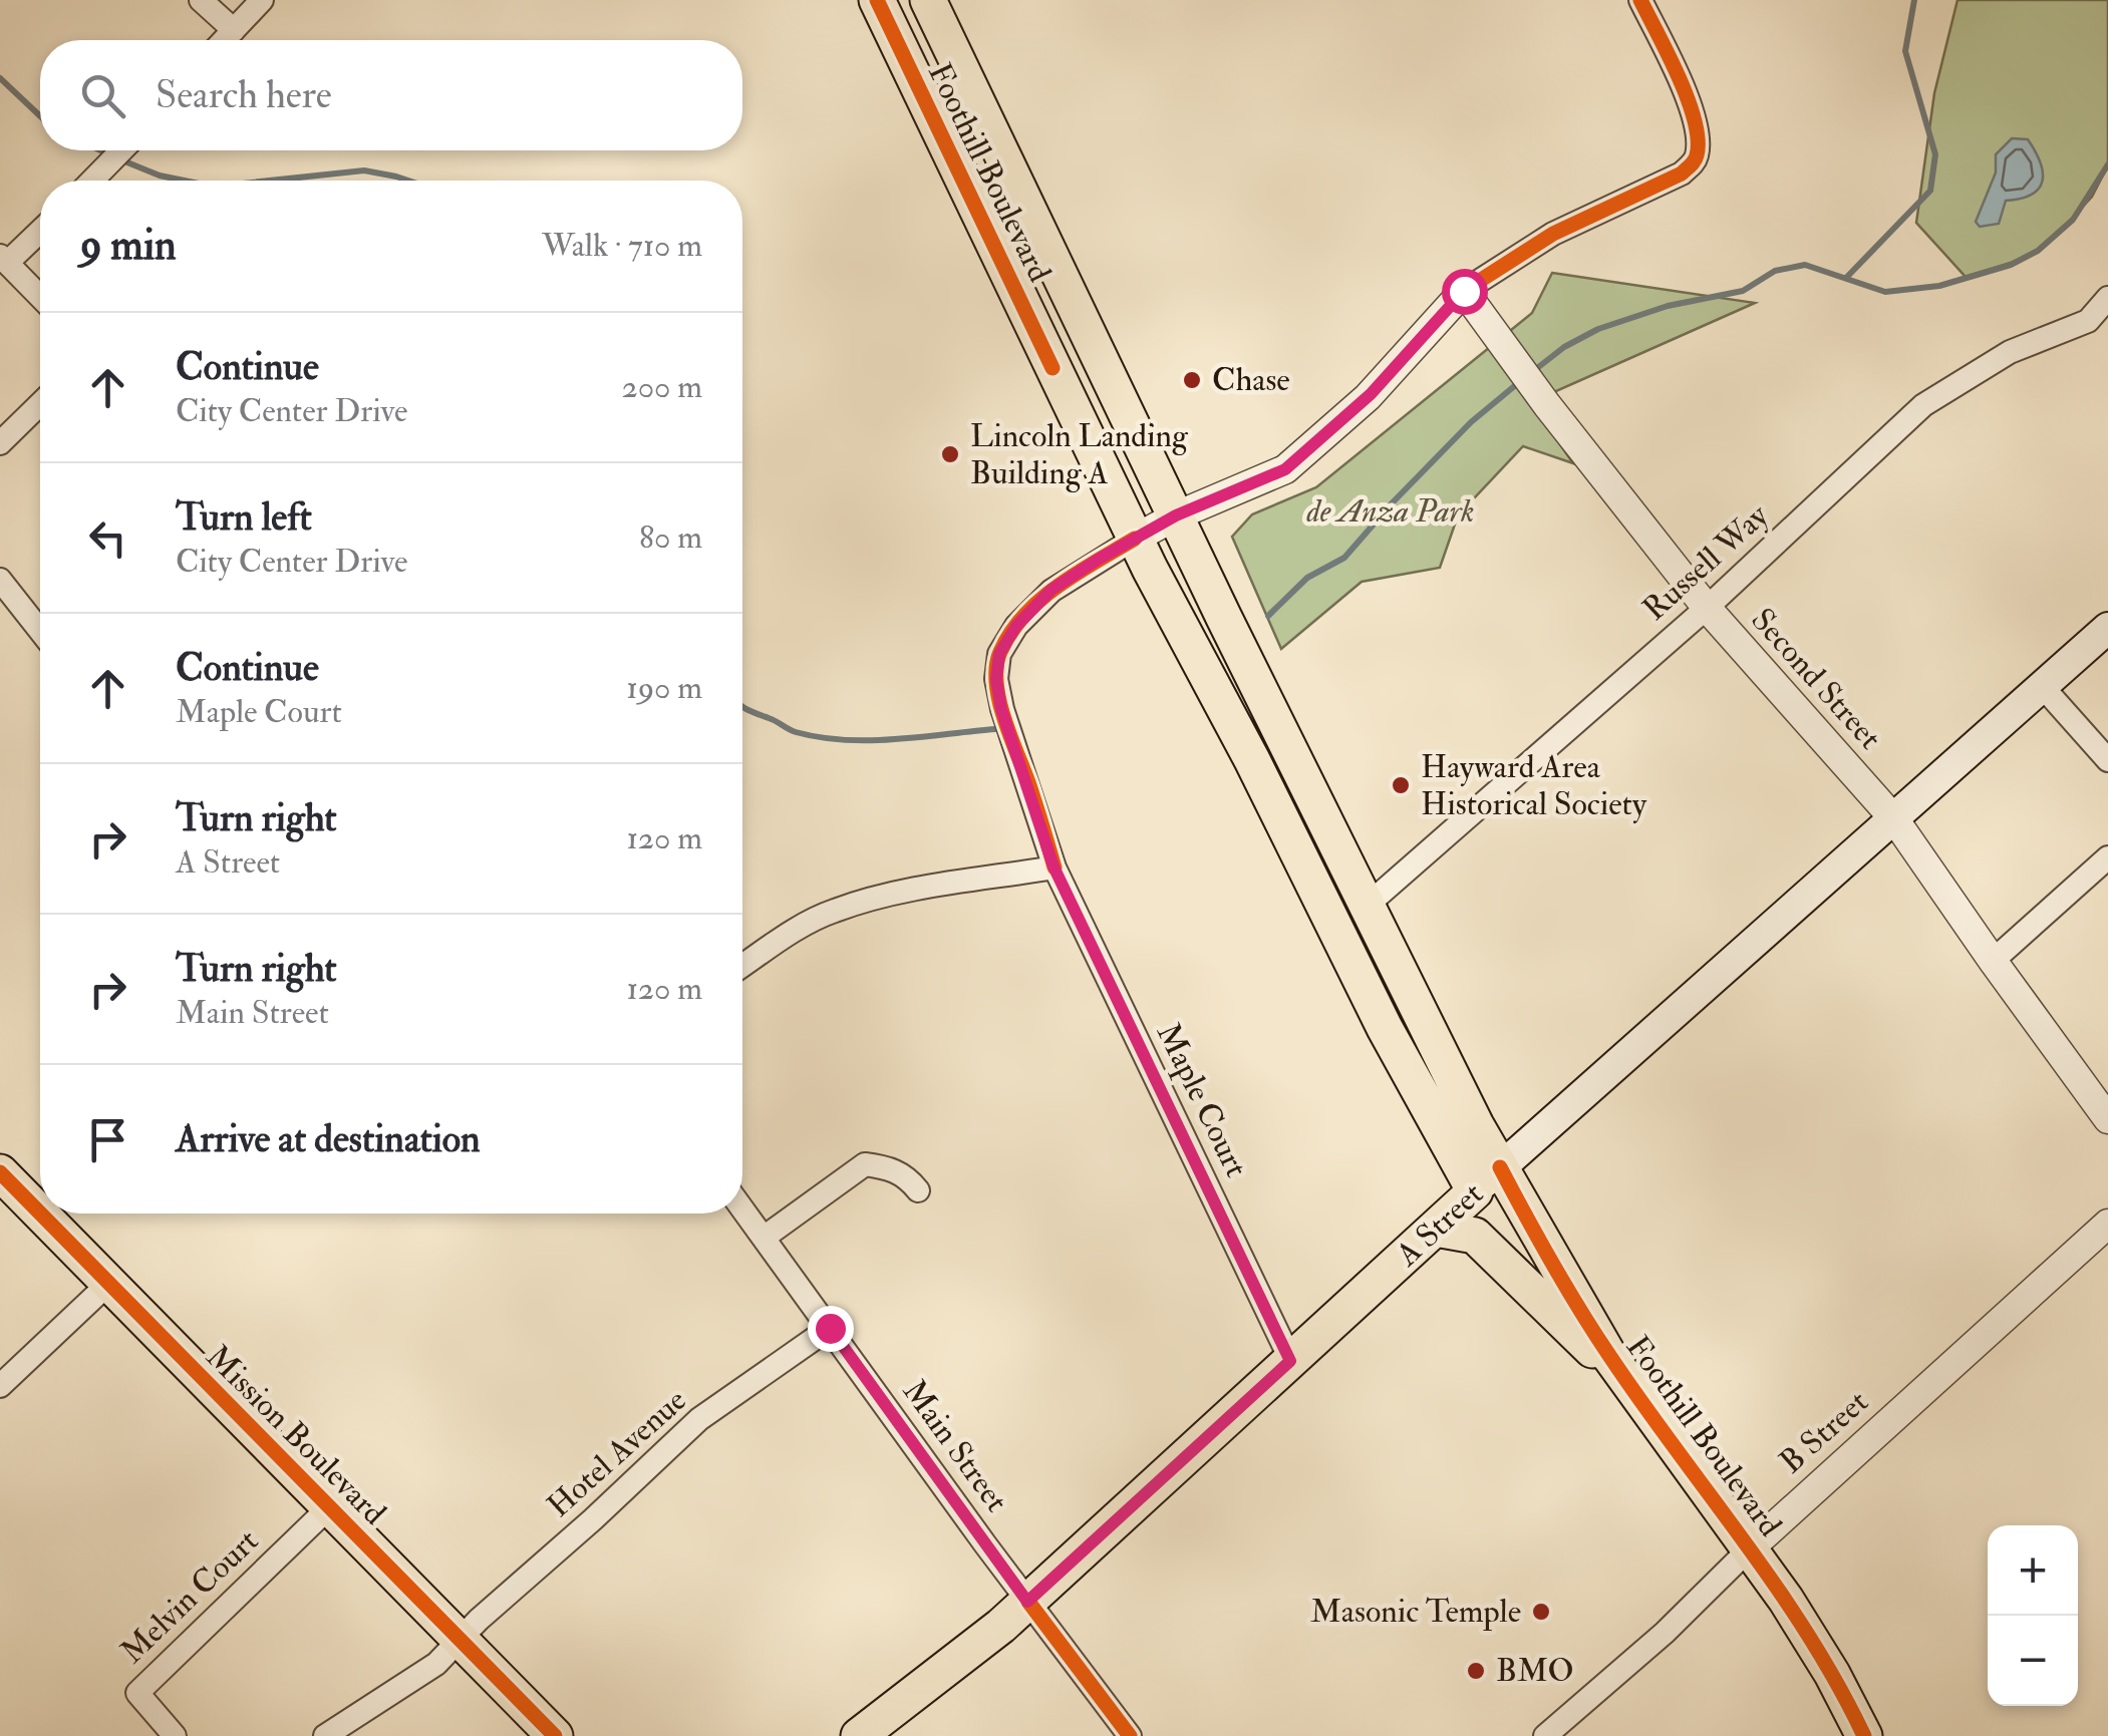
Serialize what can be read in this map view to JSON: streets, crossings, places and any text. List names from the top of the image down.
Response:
{
  "streets": {
    "main road": ["Foothill Boulevard", "A Street", "Mission Boulevard"],
    "street": [
      "Russell Way",
      "Second Street",
      "Maple Court",
      "B Street",
      "Main Street",
      "Hotel Avenue",
      "Melvin Court"
    ]
  },
  "crossings": [
    ["Foothill Boulevard", "Russell Way"],
    ["Foothill Boulevard", "Maple Court"],
    ["Foothill Boulevard", "A Street"],
    ["Foothill Boulevard", "B Street"],
    ["Russell Way", "Second Street"],
    ["Second Street", "A Street"],
    ["Maple Court", "A Street"],
    ["A Street", "Main Street"],
    ["Mission Boulevard", "Hotel Avenue"],
    ["Mission Boulevard", "Melvin Court"],
    ["Main Street", "Hotel Avenue"]
  ],
  "parks": ["de Anza Park"],
  "places": [
    "Chase",
    "Lincoln Landing Building A",
    "Hayward Area Historical Society",
    "Masonic Temple",
    "BMO"
  ],
  "page": {
    "search": "Search here",
    "heading": ["9 min", "Walk · 710 m"],
    "list": [
      ["Continue", "City Center Drive", "200 m"],
      ["Turn left", "City Center Drive", "80 m"],
      ["Continue", "Maple Court", "190 m"],
      ["Turn right", "A Street", "120 m"],
      ["Turn right", "Main Street", "120 m"],
      "Arrive at destination"
    ],
    "map_buttons": ["+", "−"]
  }
}
